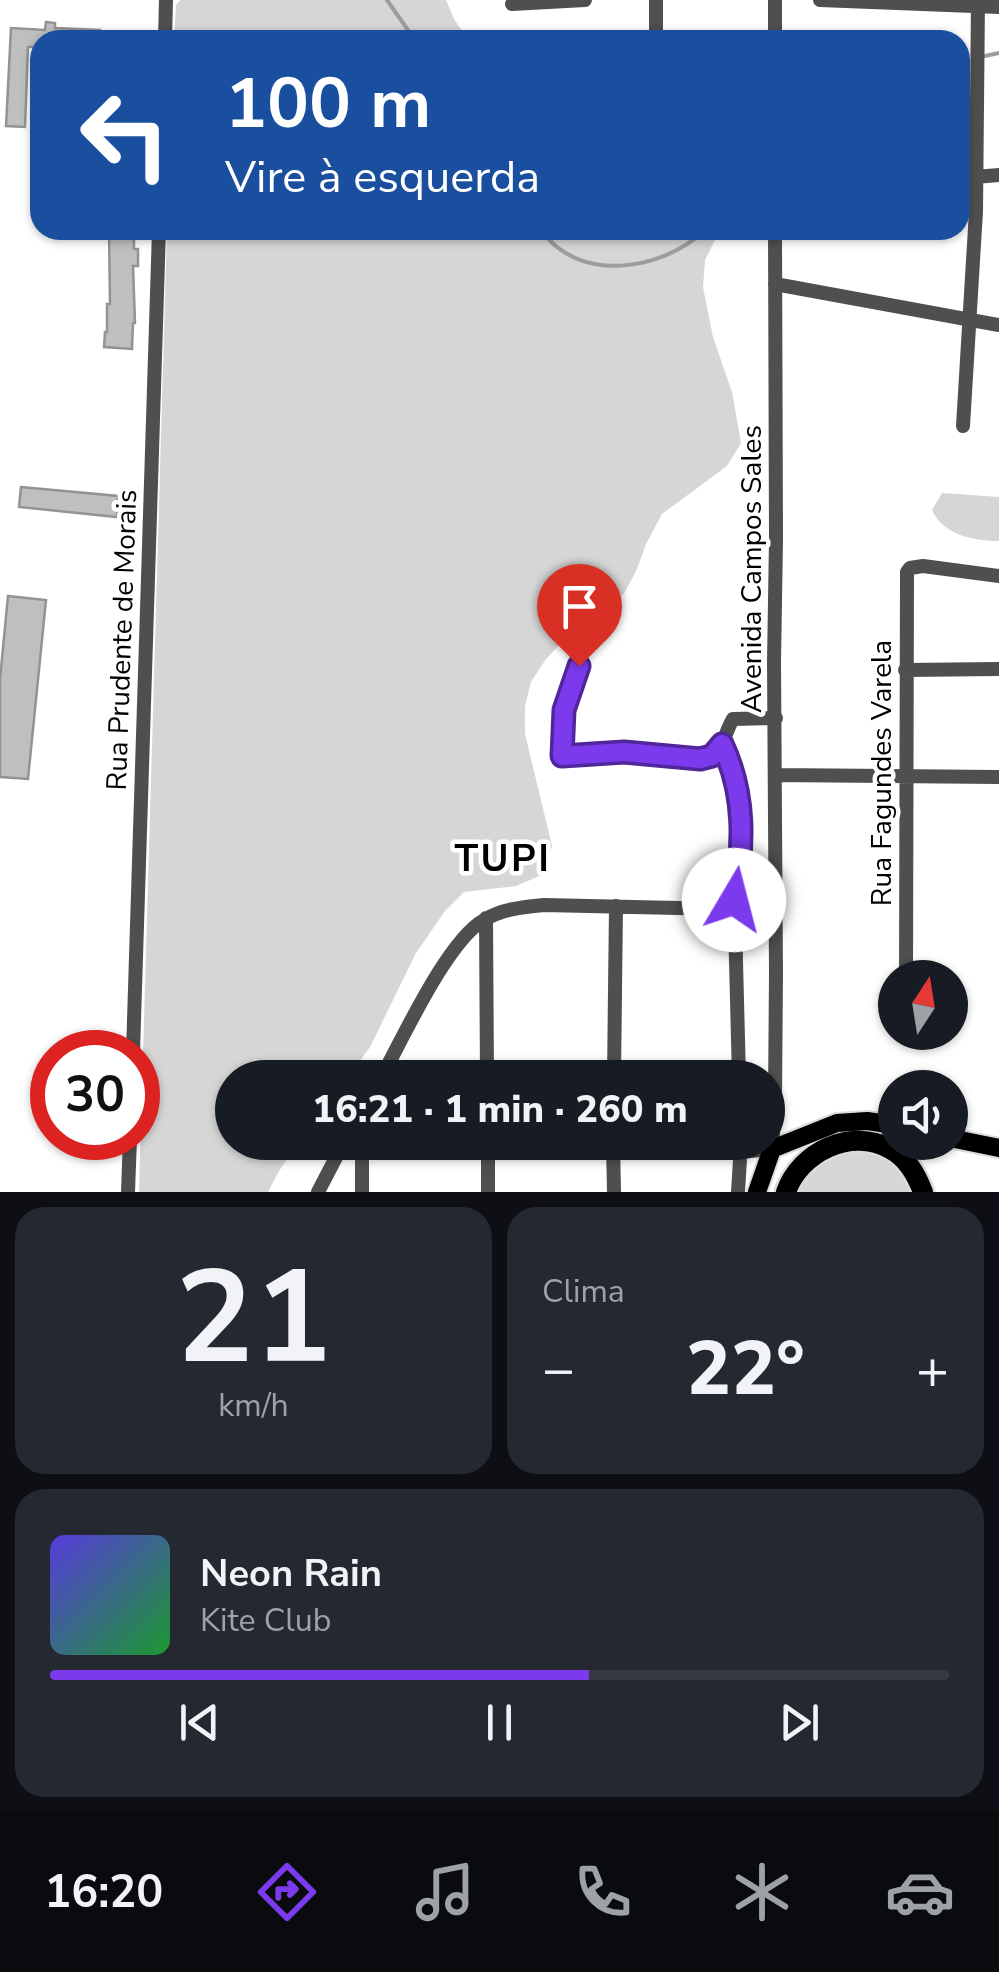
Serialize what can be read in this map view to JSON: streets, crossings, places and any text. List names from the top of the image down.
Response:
{
  "streets": {
    "street": ["Avenida Campos Sales", "Rua Prudente de Morais", "Rua Fagundes Varela"]
  },
  "districts": ["TUPI"],
  "north": "top",
  "page": {
    "turn": ["100 m", "Vire à esquerda"],
    "limit": "30",
    "trip": "16:21 · 1 min · 260 m",
    "tile": [
      ["21", "km/h"],
      "Clima"
    ],
    "heat": ["−", "22°", "+"],
    "song": ["Neon Rain", "Kite Club"],
    "tabs": "16:20"
  }
}
